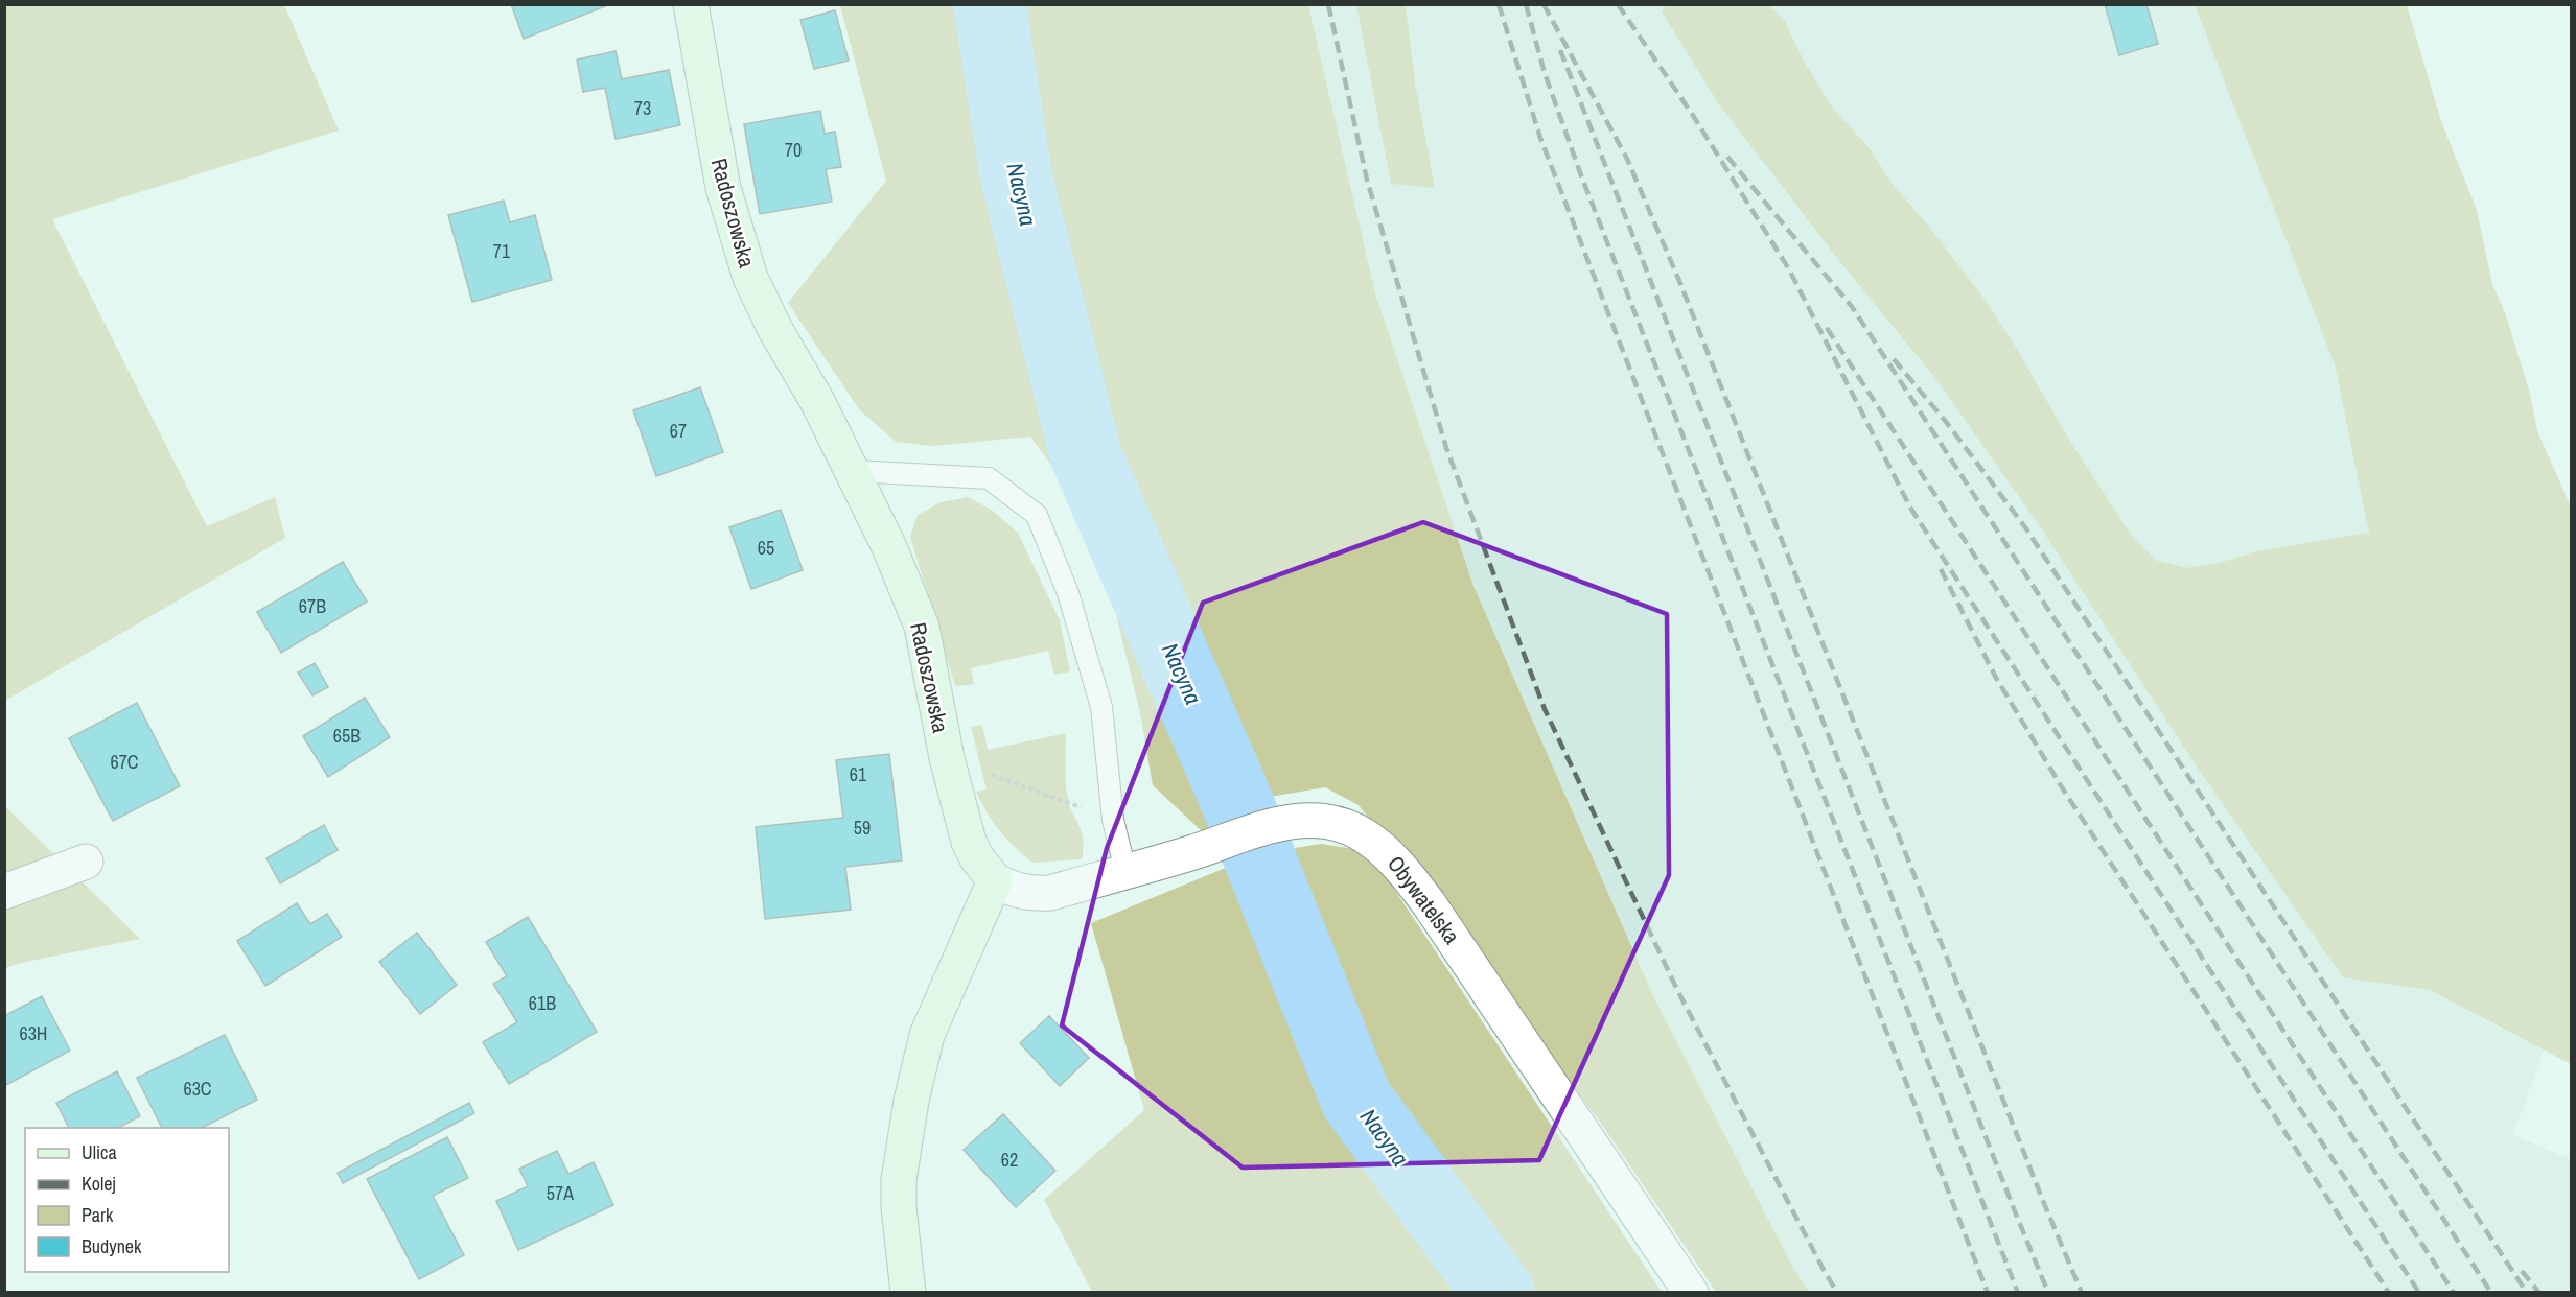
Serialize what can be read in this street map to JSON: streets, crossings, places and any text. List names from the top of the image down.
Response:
{
  "streets": {
    "street": ["Radoszowska", "Obywatelska"]
  },
  "crossings": [
    ["Radoszowska", "Obywatelska"]
  ],
  "water": ["Nacyna"],
  "house_numbers": [
    "73",
    "70",
    "71",
    "67",
    "65",
    "67B",
    "65B",
    "67C",
    "61",
    "59",
    "61B",
    "63H",
    "63C",
    "62",
    "57A"
  ],
  "legend": [
    "Ulica",
    "Kolej",
    "Park",
    "Budynek"
  ]
}
